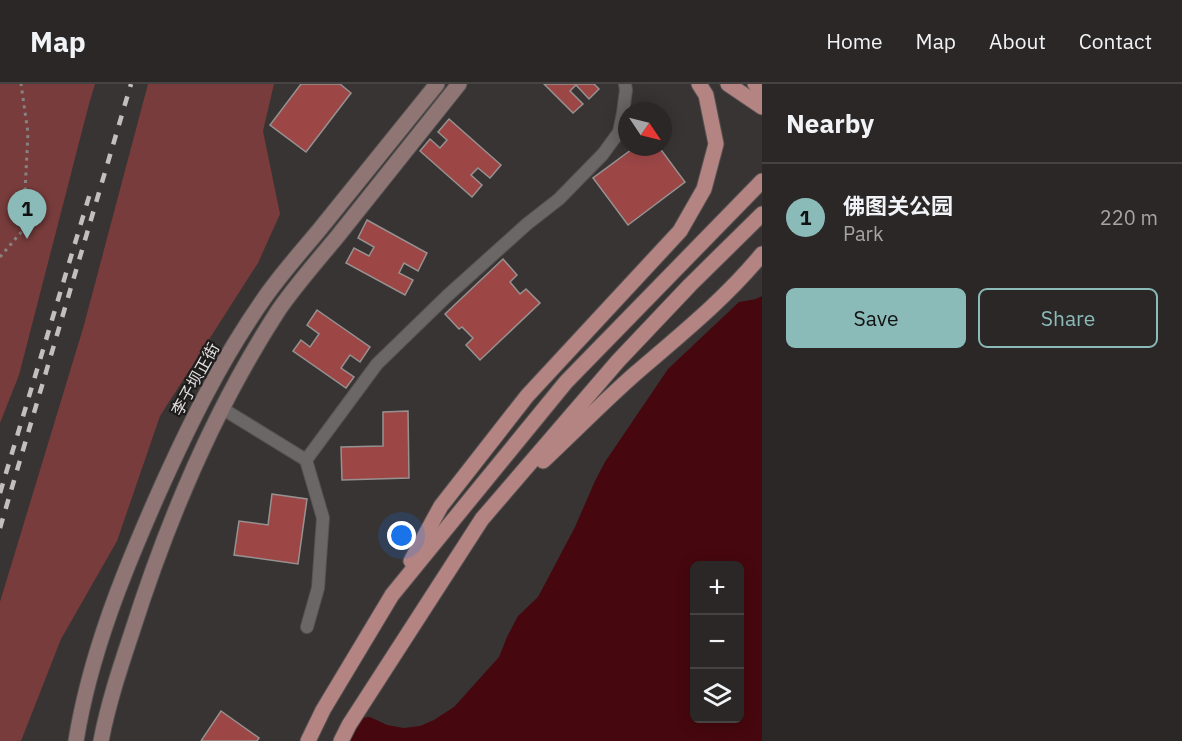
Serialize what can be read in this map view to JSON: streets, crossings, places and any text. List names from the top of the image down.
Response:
{
  "streets": {
    "main road": ["李子坝正街"]
  },
  "north": "bottom right",
  "page": {
    "header": "Map",
    "nav": [
      "Home",
      "Map",
      "About",
      "Contact"
    ],
    "heading": "Nearby",
    "list": [
      {
        "mark": "1",
        "name": "佛图关公园",
        "note": "Park",
        "value": "220 m"
      }
    ],
    "pins": "1",
    "buttons": ["Save", "Share"],
    "map_buttons": ["+", "−"]
  }
}
